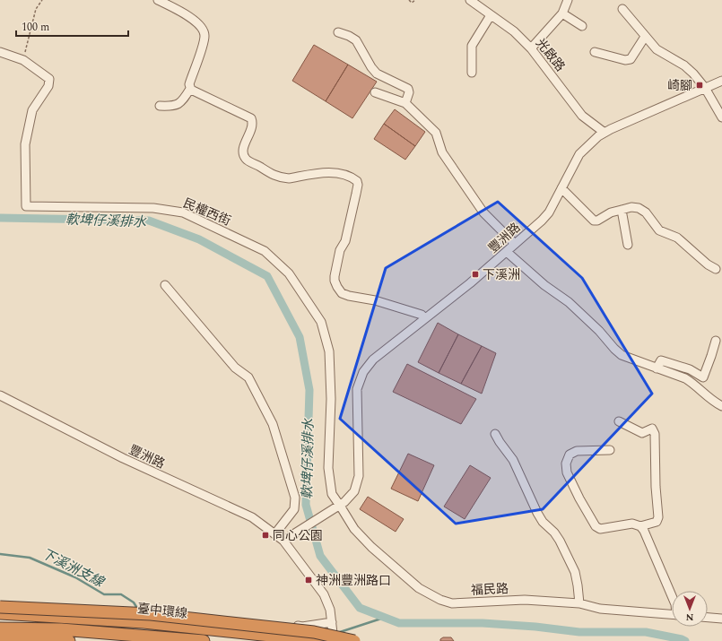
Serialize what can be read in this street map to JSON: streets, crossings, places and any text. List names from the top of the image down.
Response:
{
  "streets": {
    "highway": ["臺中環線"],
    "street": [
      "光啟路",
      "民權西街",
      "豐洲路",
      "福民路"
    ]
  },
  "crossings": [
    ["光啟路", "豐洲路"],
    ["民權西街", "豐洲路"],
    ["民權西街", "福民路"],
    ["豐洲路", "福民路"]
  ],
  "water": ["軟埤仔溪排水", "下溪洲支線"],
  "places": {
    "transit": [
      "崎腳",
      "下溪洲",
      "同心公園",
      "神洲豐洲路口"
    ]
  },
  "scale_bar": "100 m",
  "north": "bottom"
}
